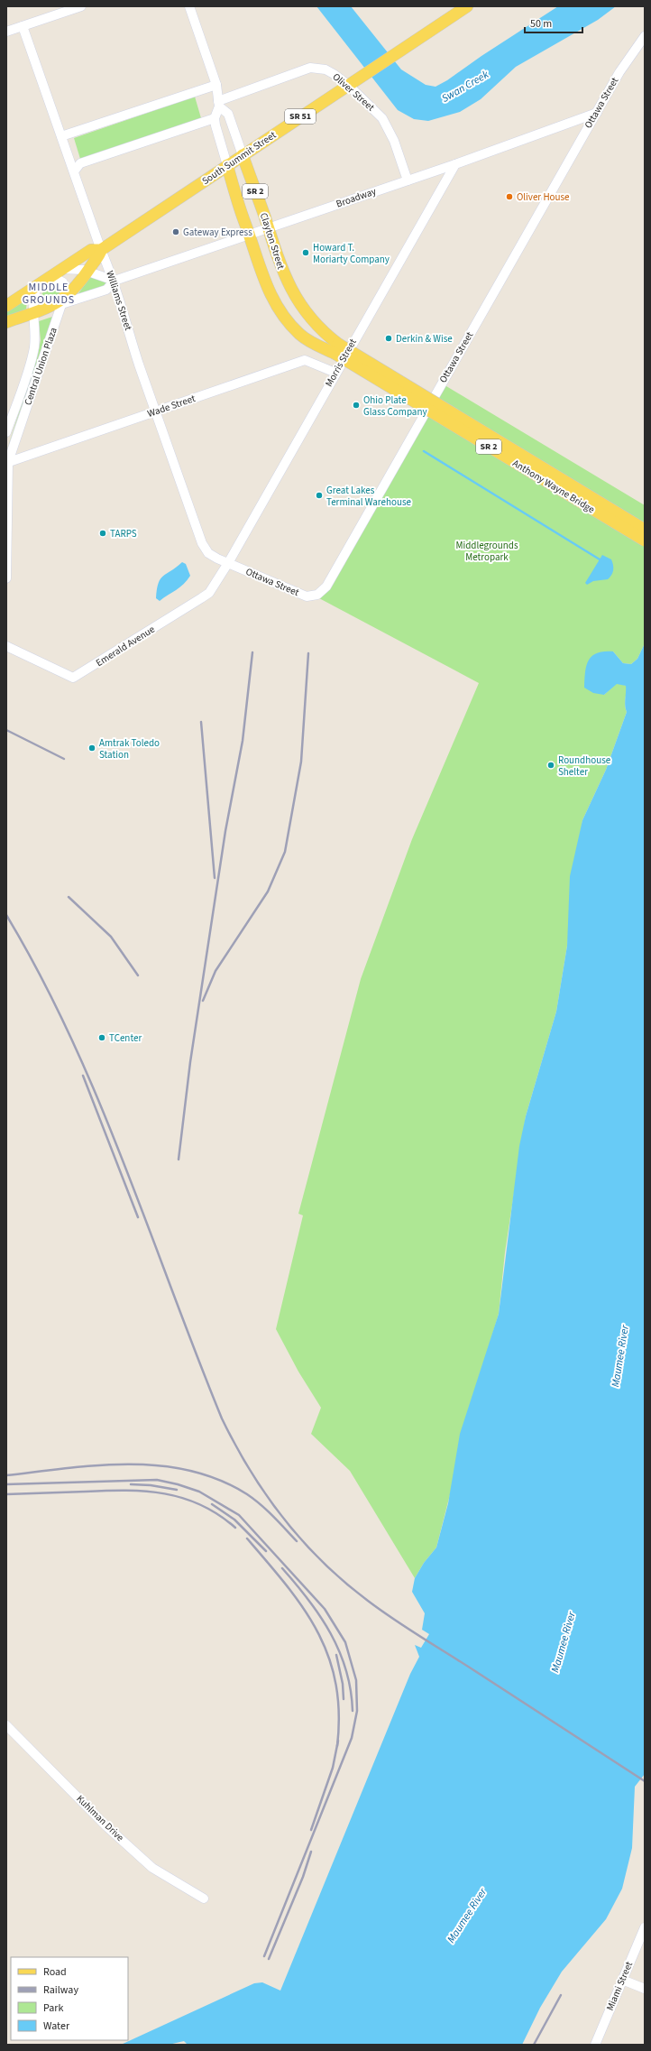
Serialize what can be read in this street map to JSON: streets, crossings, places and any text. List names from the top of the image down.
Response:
{
  "streets": {
    "main road": [
      "SR 51",
      "South Summit Street",
      "SR 2",
      "Clayton Street",
      "Anthony Wayne Bridge"
    ],
    "street": [
      "Oliver Street",
      "Ottawa Street",
      "Broadway",
      "Williams Street",
      "Morris Street",
      "Central Union Plaza",
      "Wade Street",
      "Emerald Avenue",
      "Kuhlman Drive",
      "Miami Street"
    ]
  },
  "crossings": [
    ["Oliver Street", "South Summit Street"],
    ["Oliver Street", "Broadway"],
    ["Oliver Street", "Clayton Street"],
    ["Ottawa Street", "Broadway"],
    ["Ottawa Street", "Williams Street"],
    ["Ottawa Street", "Morris Street"],
    ["Ottawa Street", "Emerald Avenue"],
    ["South Summit Street", "Broadway"],
    ["South Summit Street", "Clayton Street"],
    ["South Summit Street", "Williams Street"],
    ["South Summit Street", "Central Union Plaza"],
    ["Broadway", "Clayton Street"],
    ["Broadway", "Williams Street"],
    ["Broadway", "Morris Street"],
    ["Broadway", "Central Union Plaza"],
    ["Clayton Street", "Anthony Wayne Bridge"],
    ["Williams Street", "Morris Street"],
    ["Williams Street", "Wade Street"],
    ["Williams Street", "Emerald Avenue"],
    ["Morris Street", "Wade Street"],
    ["Morris Street", "Emerald Avenue"],
    ["Central Union Plaza", "Wade Street"]
  ],
  "districts": ["MIDDLE GROUNDS"],
  "water": ["Swan Creek", "Maumee River"],
  "parks": ["Middlegrounds Metropark"],
  "places": [
    "Oliver House",
    "Gateway Express",
    "Howard T. Moriarty Company",
    "Derkin & Wise",
    "Ohio Plate Glass Company",
    "Great Lakes Terminal Warehouse",
    "TARPS",
    "Amtrak Toledo Station",
    "Roundhouse Shelter",
    "TCenter"
  ],
  "legend": [
    "Road",
    "Railway",
    "Park",
    "Water"
  ],
  "scale_bar": "50 m"
}
